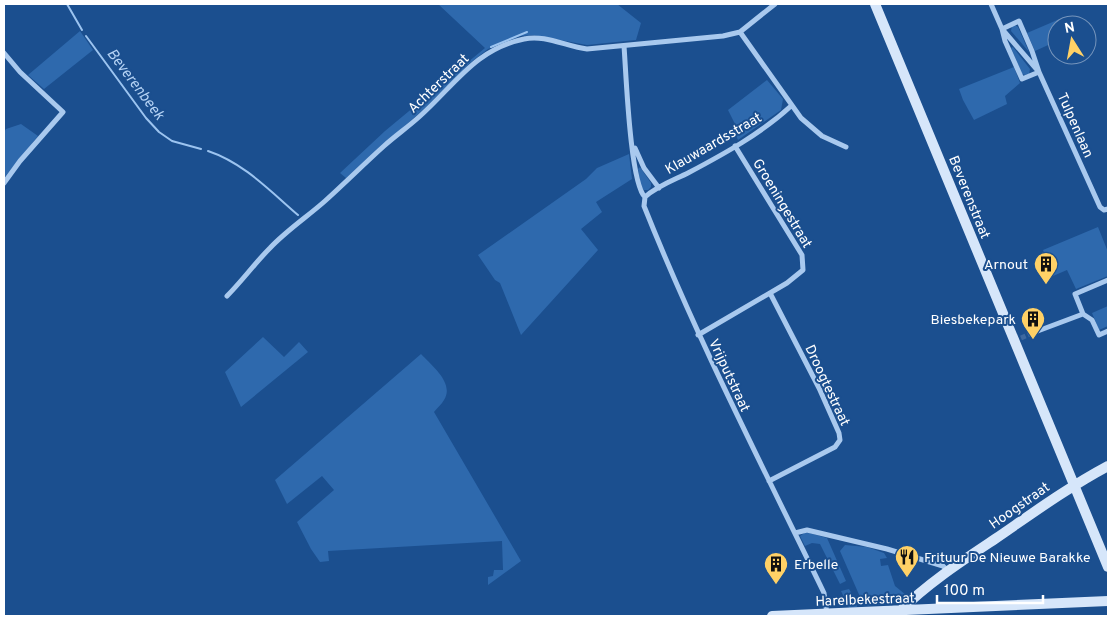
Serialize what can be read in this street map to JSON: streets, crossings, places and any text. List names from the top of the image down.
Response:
{
  "streets": {
    "street": [
      "Achterstraat",
      "Tulpenlaan",
      "Klauwaardsstraat",
      "Beverenstraat",
      "Groeningestraat",
      "Vrijputstraat",
      "Droogtestraat",
      "Hoogstraat",
      "Harelbekestraat"
    ]
  },
  "crossings": [
    ["Achterstraat", "Vrijputstraat"],
    ["Klauwaardsstraat", "Groeningestraat"],
    ["Klauwaardsstraat", "Vrijputstraat"],
    ["Beverenstraat", "Hoogstraat"],
    ["Groeningestraat", "Vrijputstraat"],
    ["Groeningestraat", "Droogtestraat"],
    ["Vrijputstraat", "Droogtestraat"],
    ["Vrijputstraat", "Harelbekestraat"],
    ["Hoogstraat", "Harelbekestraat"]
  ],
  "water": ["Beverenbeek"],
  "places": {
    "building": ["Arnout", "Biesbekepark", "Erbelle"],
    "restaurant": ["Frituur De Nieuwe Barakke"]
  },
  "scale_bar": "100 m",
  "north": "top"
}
